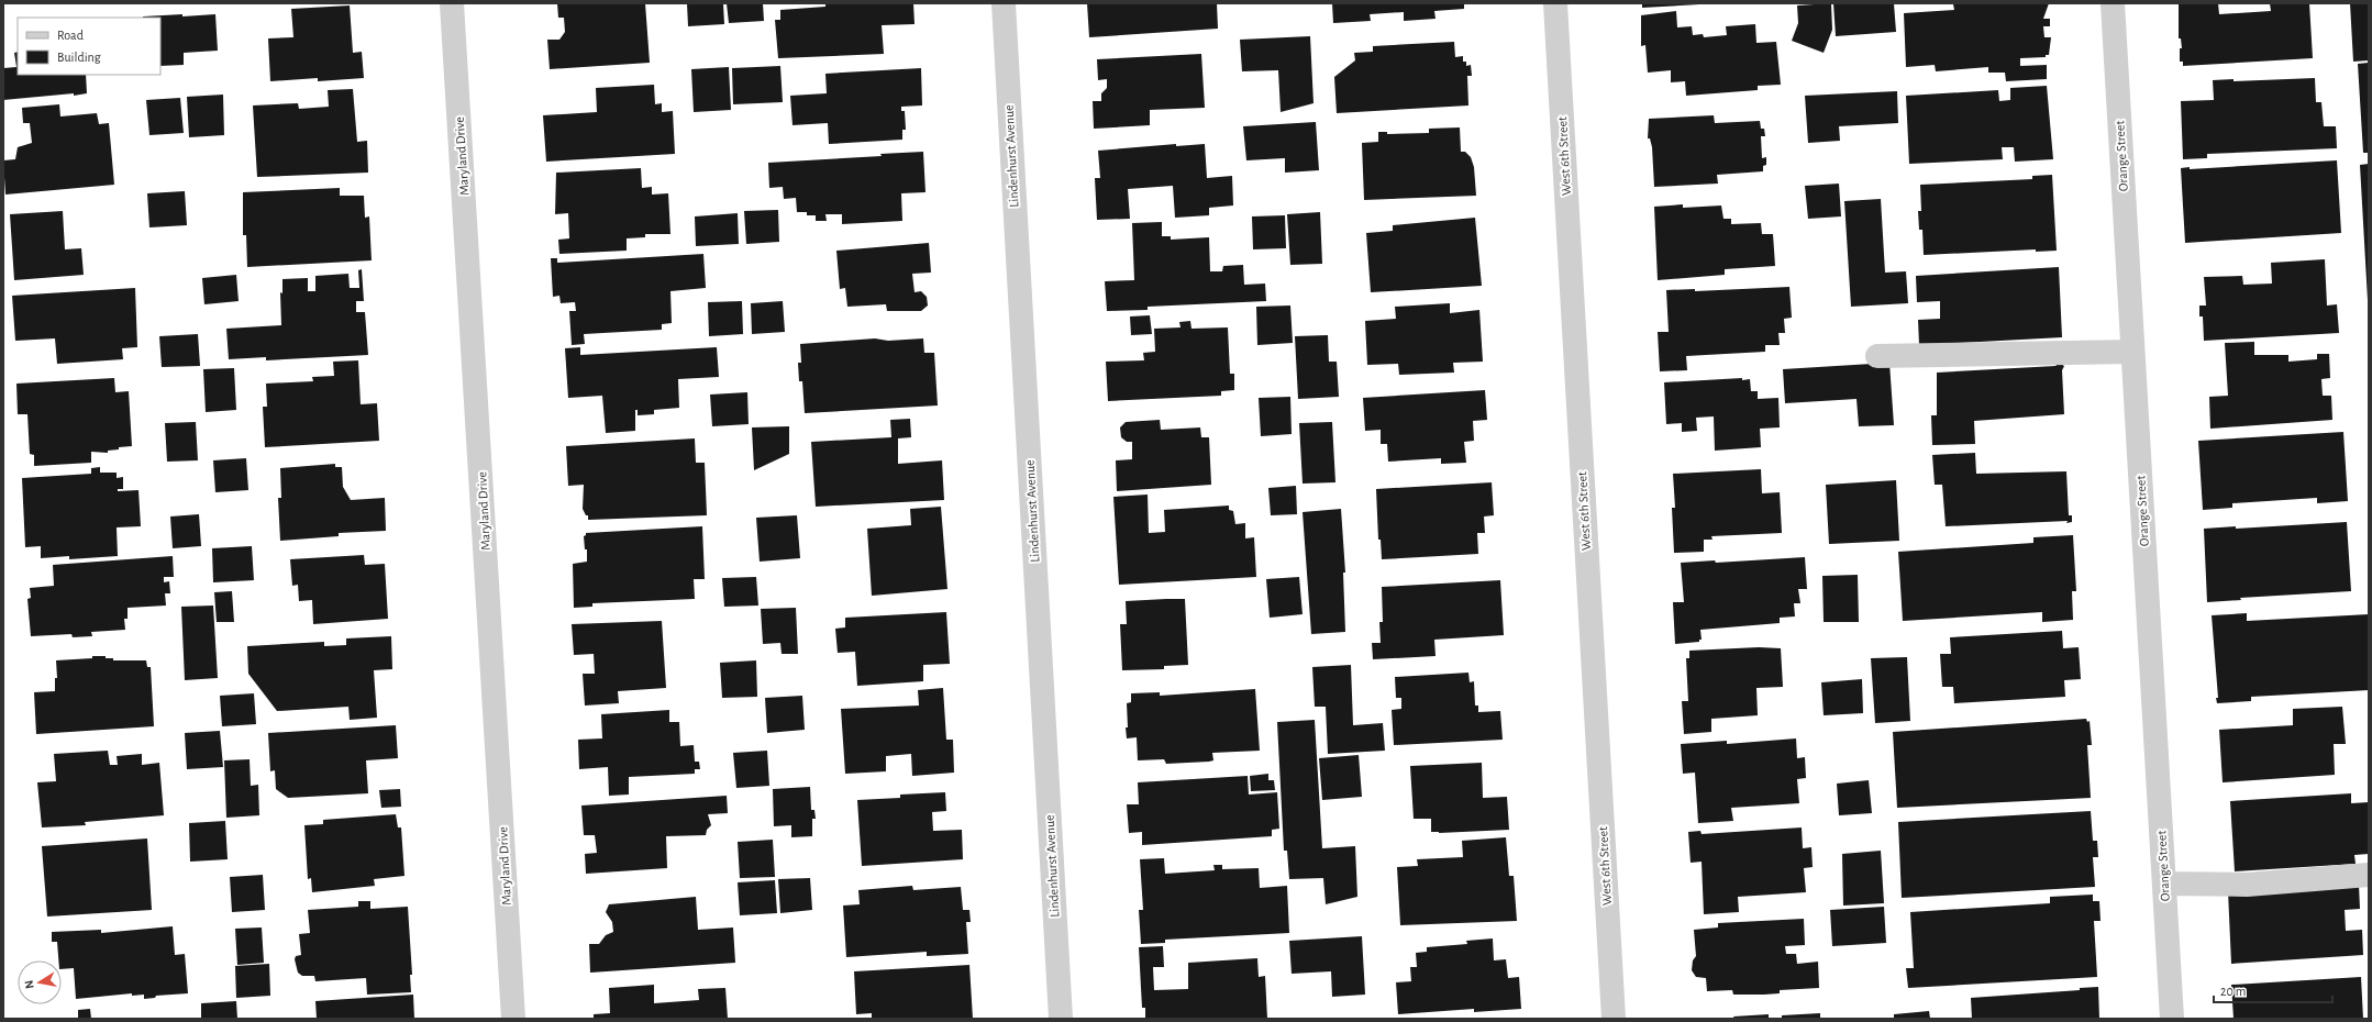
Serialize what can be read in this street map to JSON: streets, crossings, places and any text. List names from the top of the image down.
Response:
{
  "streets": {
    "street": [
      "Maryland Drive",
      "Lindenhurst Avenue",
      "West 6th Street",
      "Orange Street"
    ]
  },
  "legend": ["Road", "Building"],
  "scale_bar": "20 m",
  "north": "left"
}
